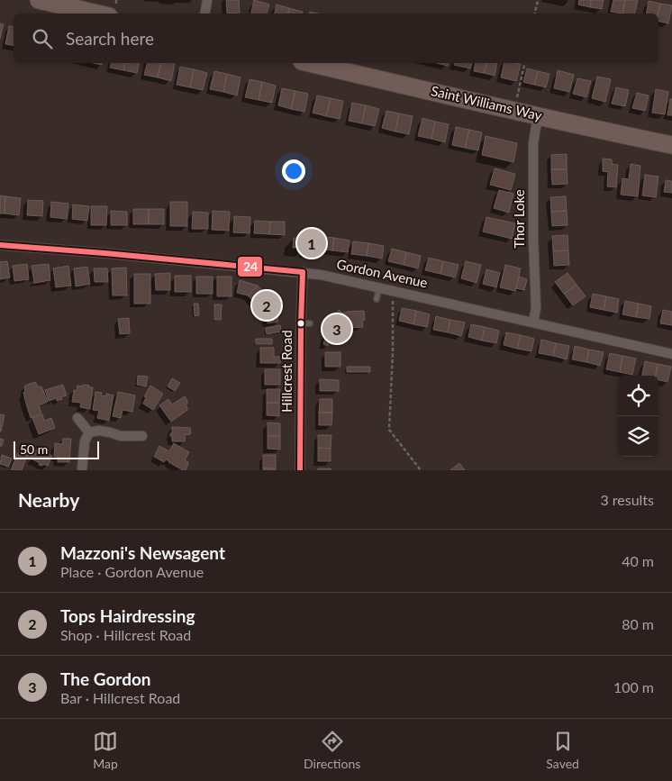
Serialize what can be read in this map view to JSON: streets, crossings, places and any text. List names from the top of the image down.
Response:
{
  "streets": {
    "highway": ["Saint Williams Way"],
    "street": ["Thor Loke", "Gordon Avenue", "Hillcrest Road"]
  },
  "crossings": [
    ["Saint Williams Way", "Thor Loke"],
    ["Thor Loke", "Gordon Avenue"],
    ["Gordon Avenue", "Hillcrest Road"]
  ],
  "lines": ["transit line 24"],
  "scale_bar": "50 m",
  "page": {
    "search": "Search here",
    "pins": ["1", "2", "3"],
    "scale": "50 m",
    "heading": ["Nearby", "3 results"],
    "list": [
      {
        "mark": "1",
        "name": "Mazzoni's Newsagent",
        "note": "Place · Gordon Avenue",
        "value": "40 m"
      },
      {
        "mark": "2",
        "name": "Tops Hairdressing",
        "note": "Shop · Hillcrest Road",
        "value": "80 m"
      },
      {
        "mark": "3",
        "name": "The Gordon",
        "note": "Bar · Hillcrest Road",
        "value": "100 m"
      }
    ],
    "nav": ["Map", "Directions", "Saved"]
  }
}
